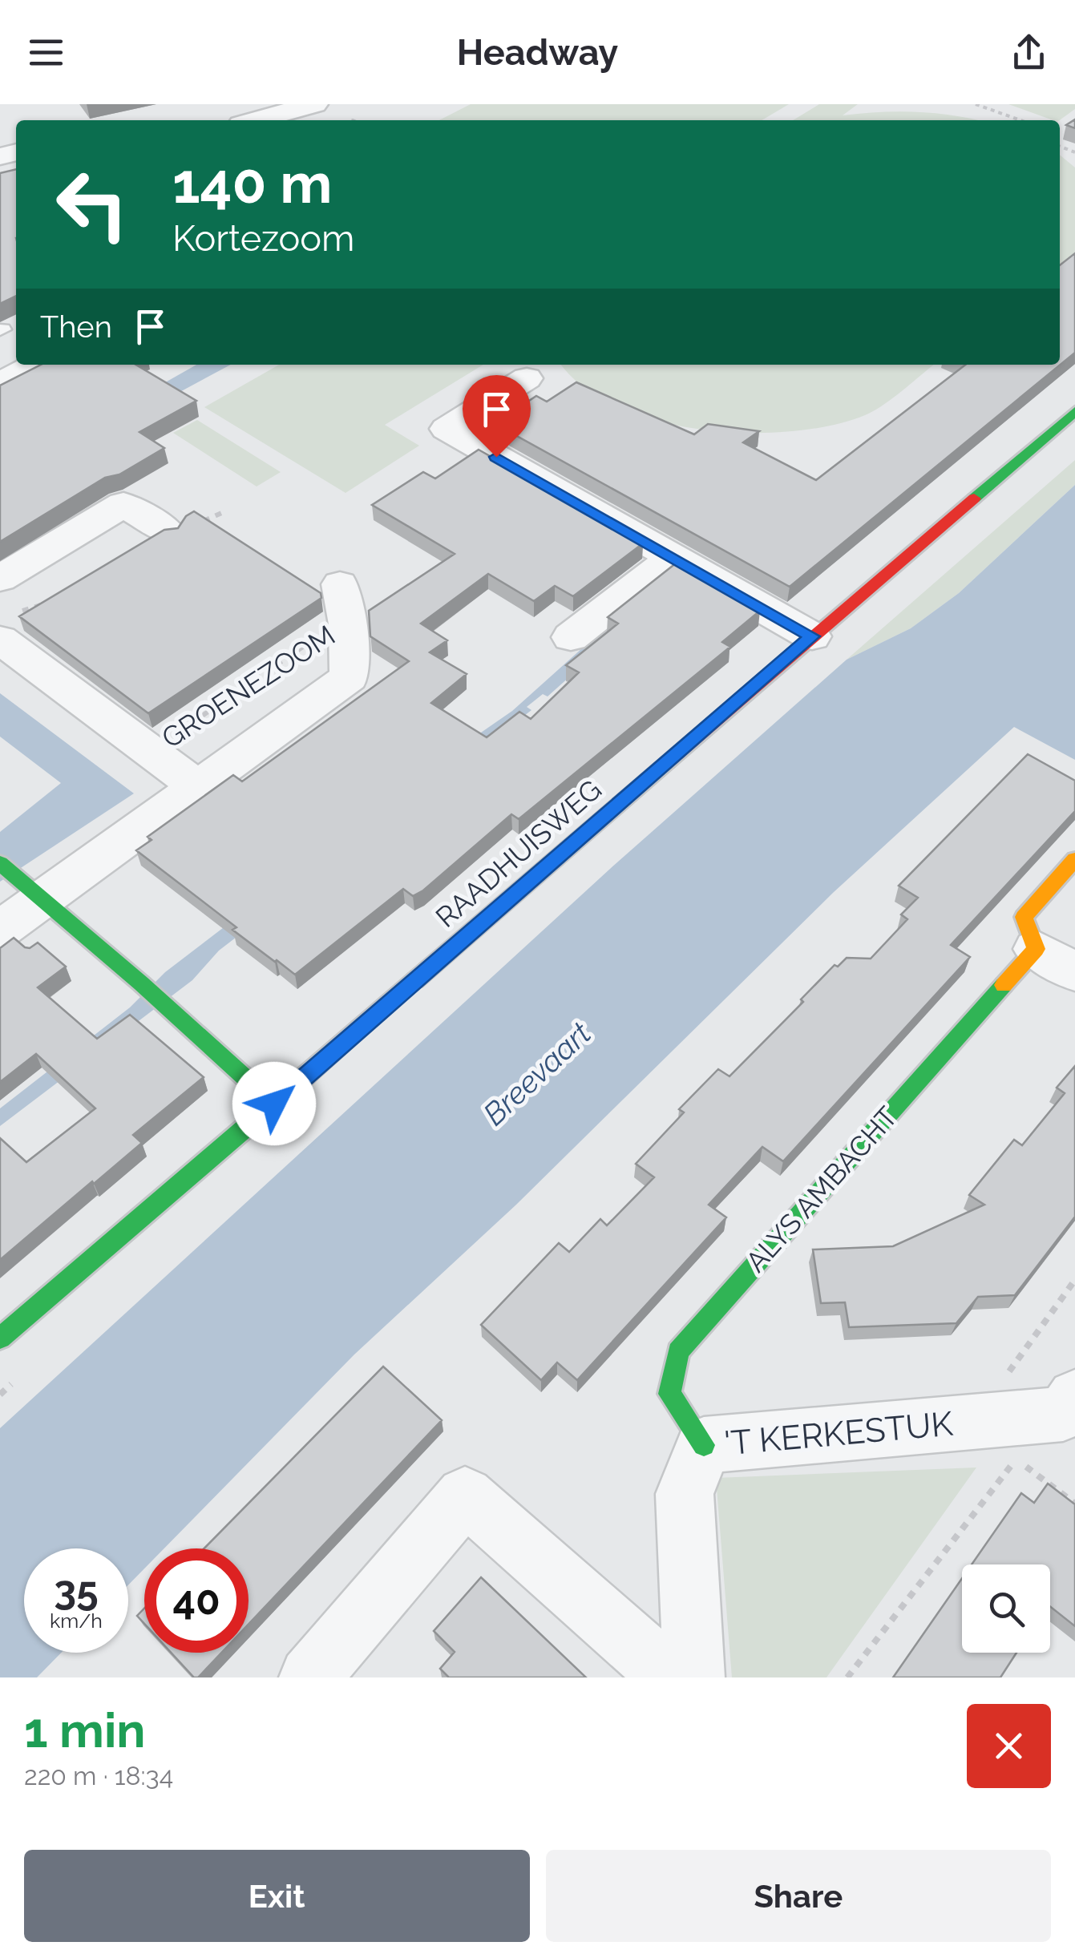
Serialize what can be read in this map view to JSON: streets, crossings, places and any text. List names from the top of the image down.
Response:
{
  "streets": {
    "street": [
      "GROENEZOOM",
      "RAADHUISWEG",
      "ALYS AMBACHT",
      "'T KERKESTUK"
    ]
  },
  "crossings": [
    ["ALYS AMBACHT", "'T KERKESTUK"]
  ],
  "water": ["Breevaart"],
  "page": {
    "header": "Headway",
    "turn": ["140 m", "Kortezoom"],
    "then": "Then",
    "speed": "35 km/h",
    "limit": "40",
    "heading": ["1 min", "220 m · 18:34"],
    "buttons": ["Exit", "Share"]
  }
}
